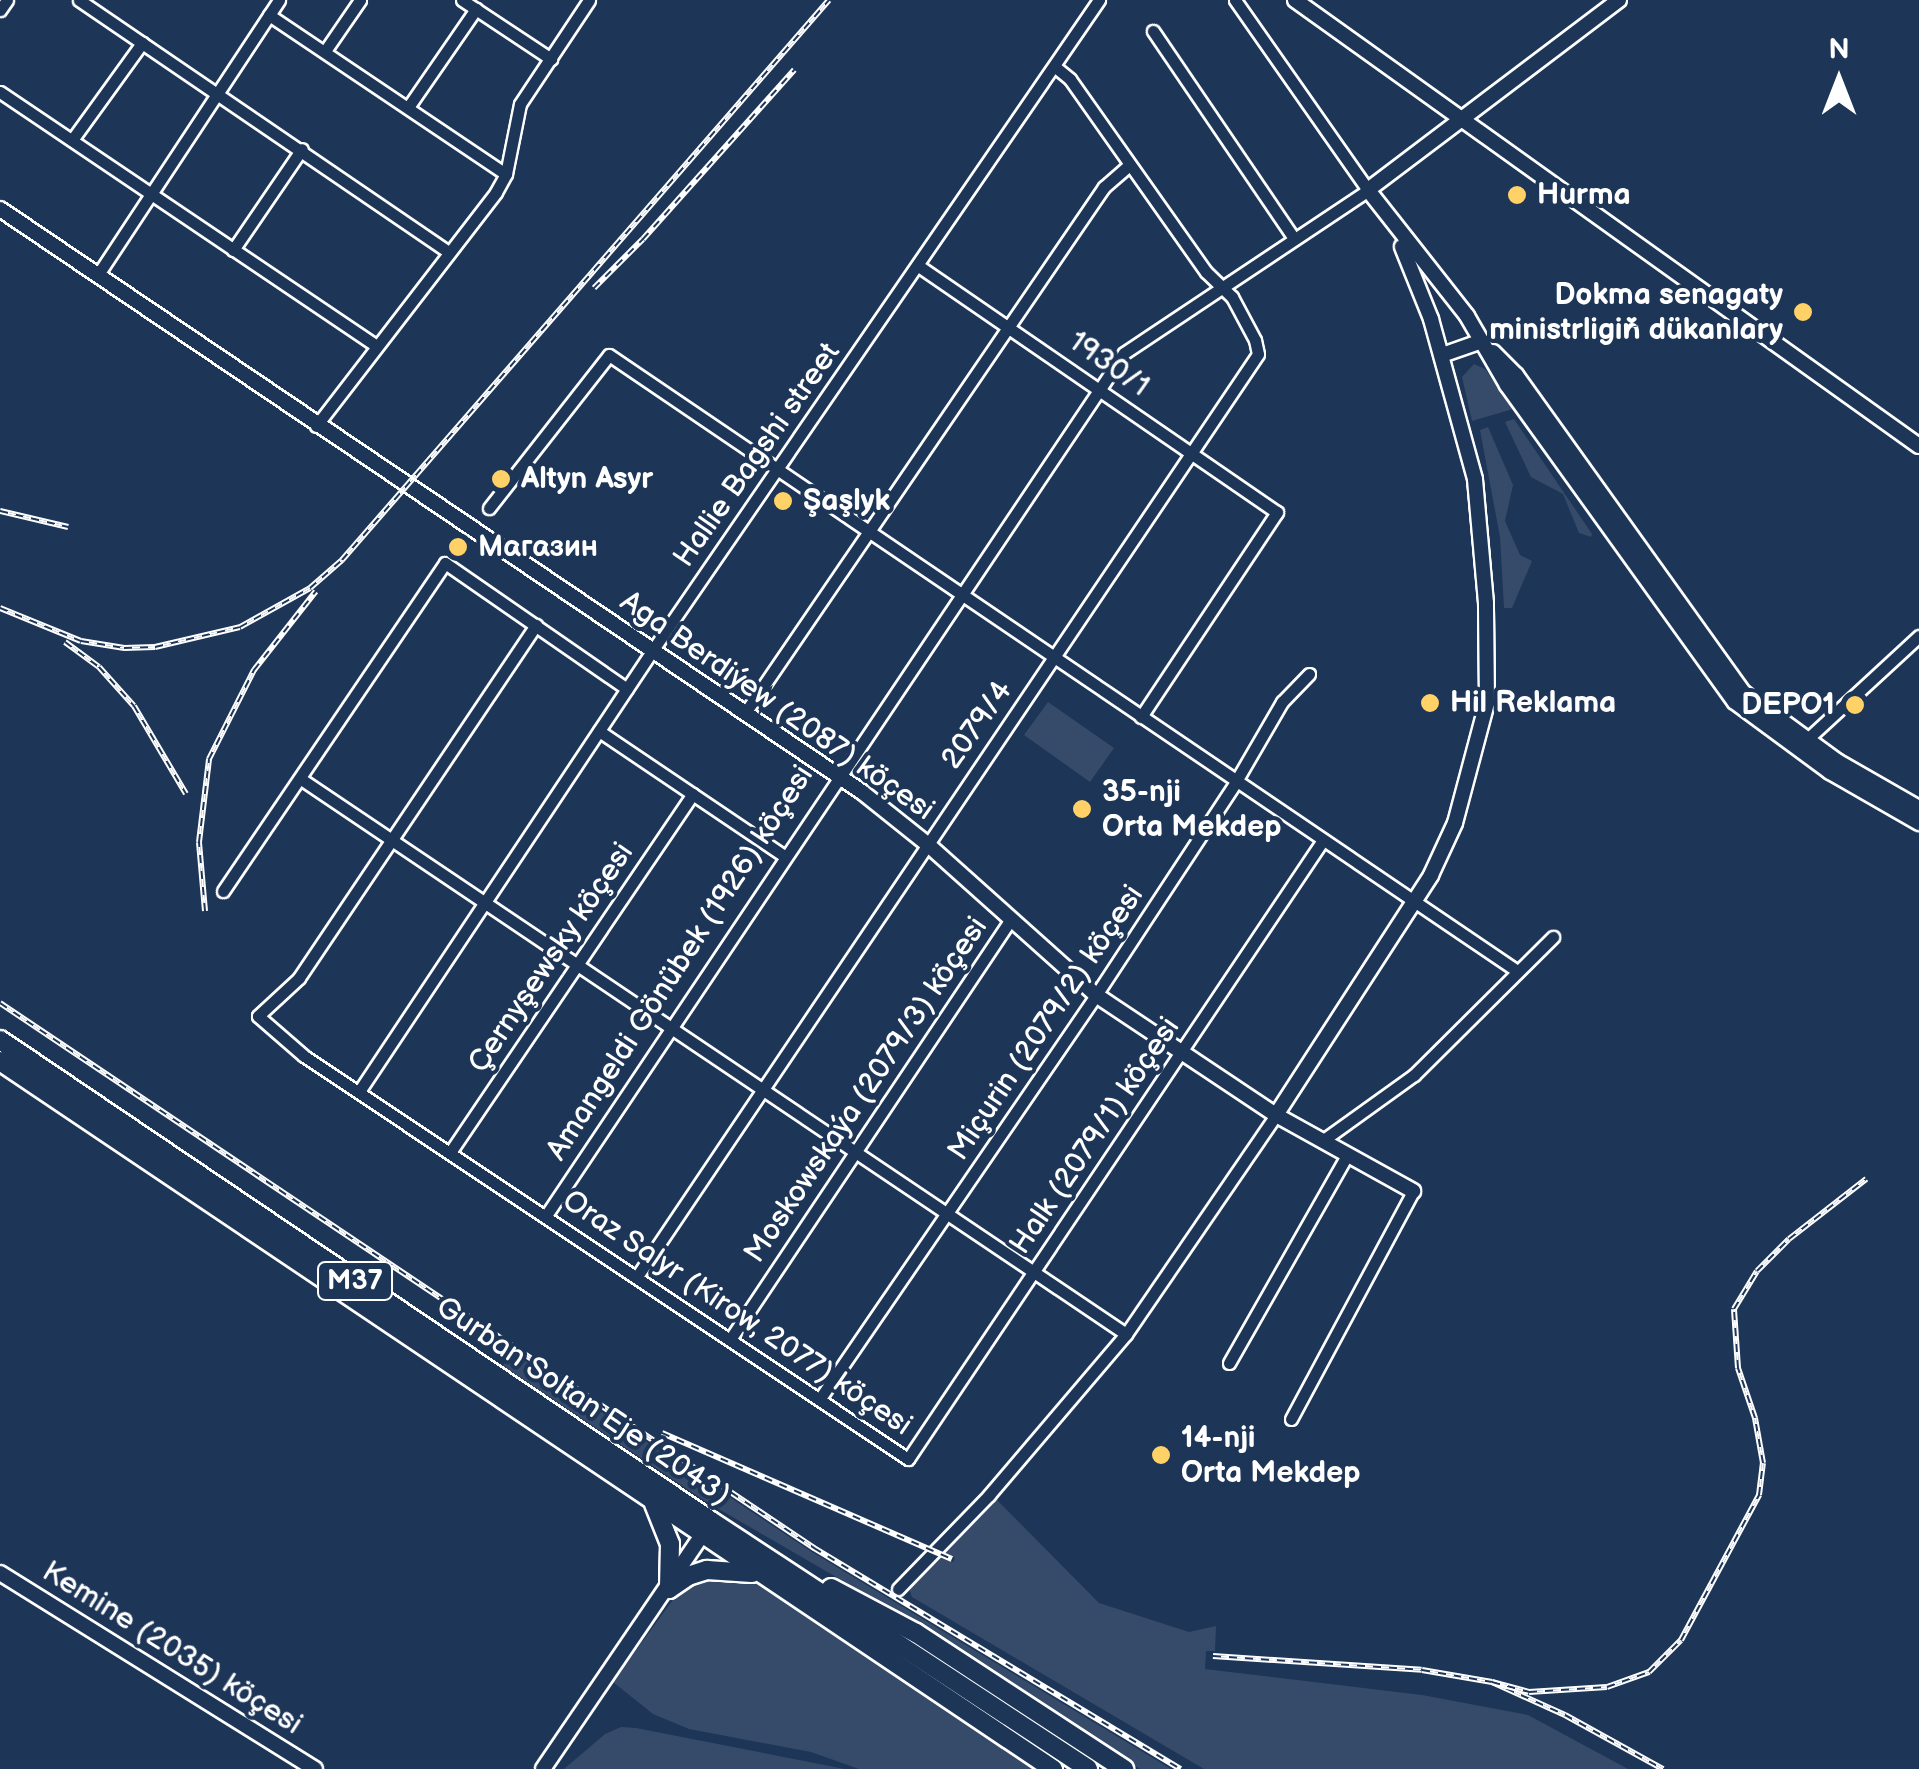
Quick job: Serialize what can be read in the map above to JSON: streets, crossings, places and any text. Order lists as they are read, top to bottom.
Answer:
{
  "streets": {
    "highway": ["M37", "Gurban Soltan Eje (2043)"],
    "street": [
      "1930/1",
      "Hallie Bagshi street",
      "Aga Berdiýew (2087) köçesi",
      "2079/4",
      "Çernyşewsky köçesi",
      "Amangeldi Gönübek (1926) köçesi",
      "Miçurin (2079/2) köçesi",
      "Moskowskaýa (2079/3) köçesi",
      "Halk (2079/1) köçesi",
      "Oraz Salyr (Kirow, 2077) köçesi",
      "Kemine (2035) köçesi"
    ]
  },
  "crossings": [
    ["1930/1", "Hallie Bagshi street"],
    ["1930/1", "2079/4"],
    ["1930/1", "Amangeldi Gönübek (1926) köçesi"],
    ["Hallie Bagshi street", "Aga Berdiýew (2087) köçesi"],
    ["Hallie Bagshi street", "Oraz Salyr (Kirow, 2077) köçesi"],
    ["Aga Berdiýew (2087) köçesi", "2079/4"],
    ["Aga Berdiýew (2087) köçesi", "Amangeldi Gönübek (1926) köçesi"],
    ["Aga Berdiýew (2087) köçesi", "Miçurin (2079/2) köçesi"],
    ["Aga Berdiýew (2087) köçesi", "Moskowskaýa (2079/3) köçesi"],
    ["Aga Berdiýew (2087) köçesi", "Halk (2079/1) köçesi"],
    ["2079/4", "Amangeldi Gönübek (1926) köçesi"],
    ["2079/4", "Oraz Salyr (Kirow, 2077) köçesi"],
    ["Çernyşewsky köçesi", "Oraz Salyr (Kirow, 2077) köçesi"],
    ["Amangeldi Gönübek (1926) köçesi", "Oraz Salyr (Kirow, 2077) köçesi"],
    ["Miçurin (2079/2) köçesi", "Oraz Salyr (Kirow, 2077) köçesi"],
    ["Moskowskaýa (2079/3) köçesi", "Oraz Salyr (Kirow, 2077) köçesi"],
    ["Halk (2079/1) köçesi", "Oraz Salyr (Kirow, 2077) köçesi"]
  ],
  "places": [
    "Hurma",
    "Dokma senagaty ministrligiň dükanlary",
    "Altyn Asyr",
    "Şaşlyk",
    "Магазин",
    "Hil Reklama",
    "DEPO1",
    "35-nji Orta Mekdep",
    "14-nji Orta Mekdep"
  ],
  "north": "top"
}
